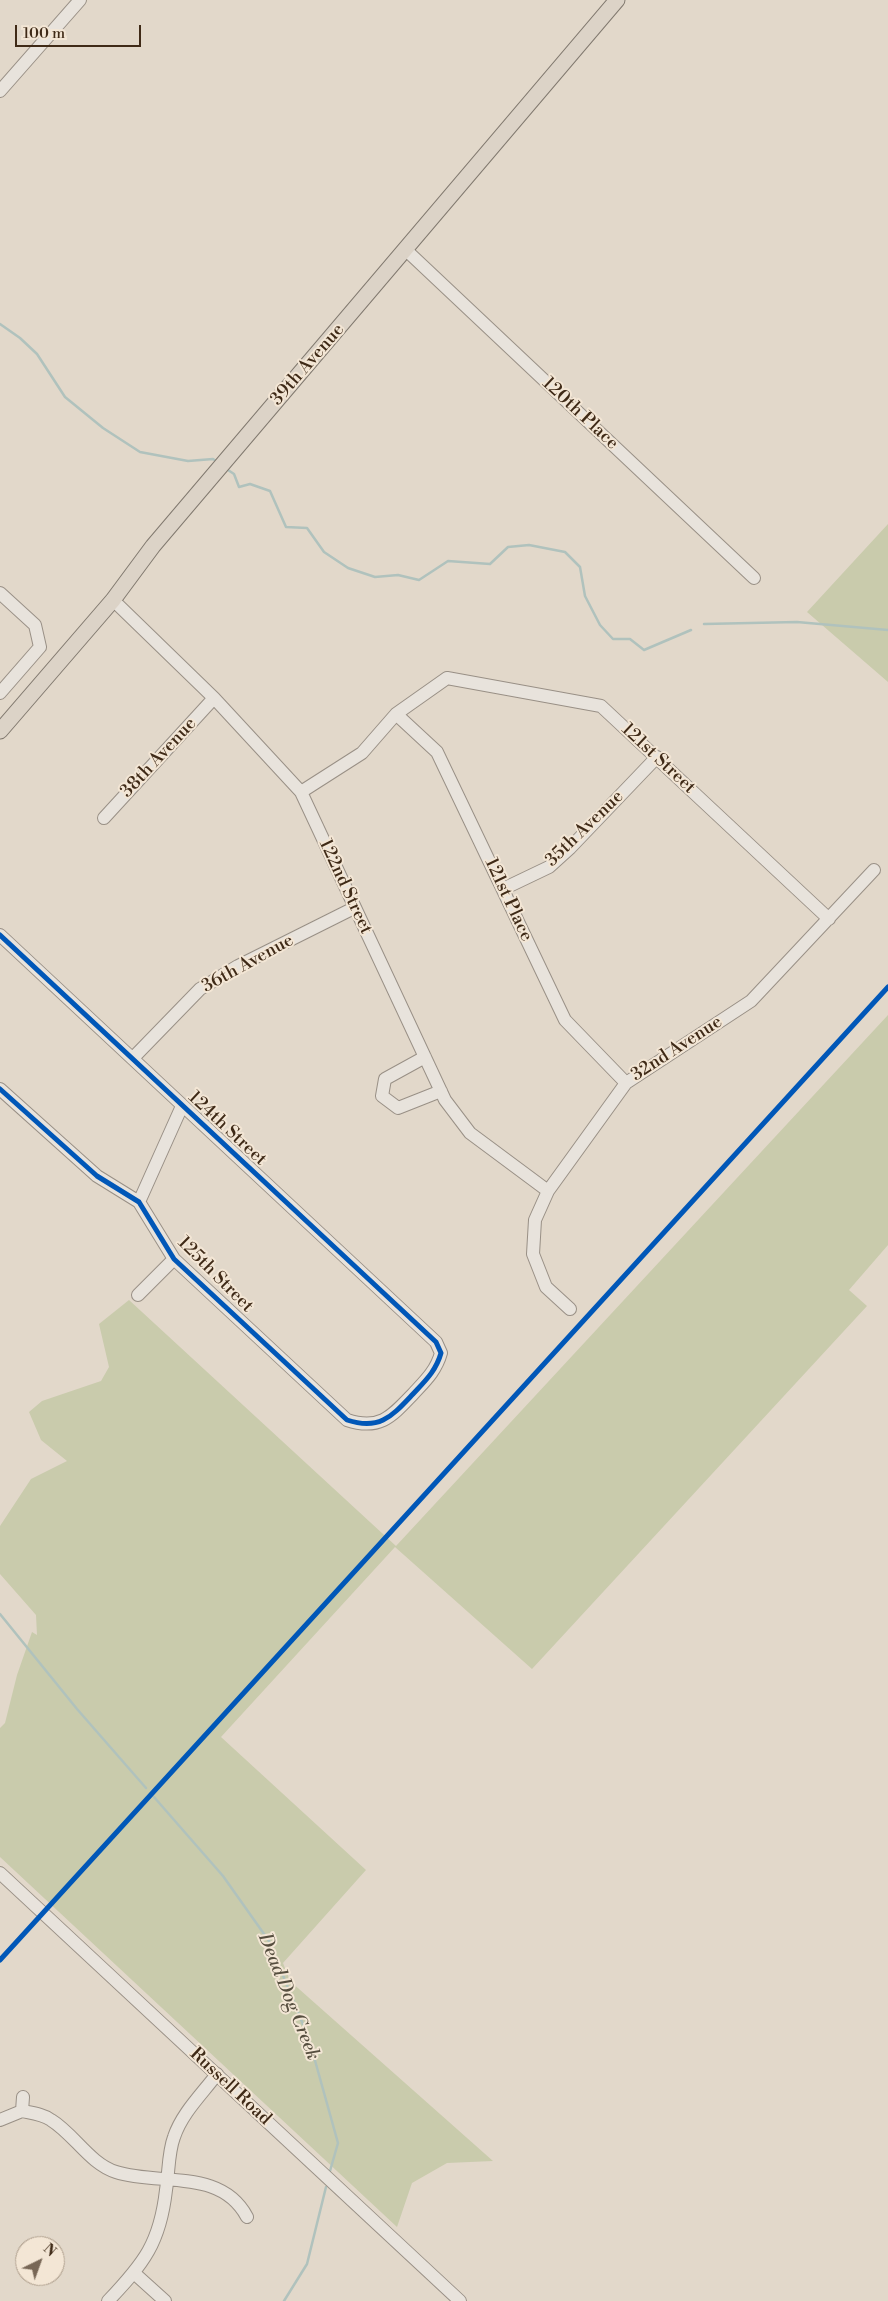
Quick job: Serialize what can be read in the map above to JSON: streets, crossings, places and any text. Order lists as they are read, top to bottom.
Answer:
{
  "streets": {
    "main road": ["39th Avenue"],
    "street": [
      "120th Place",
      "38th Avenue",
      "121st Street",
      "35th Avenue",
      "122nd Street",
      "121st Place",
      "36th Avenue",
      "32nd Avenue",
      "124th Street",
      "125th Street",
      "Russell Road"
    ]
  },
  "crossings": [
    ["39th Avenue", "120th Place"],
    ["39th Avenue", "122nd Street"],
    ["38th Avenue", "122nd Street"],
    ["121st Street", "35th Avenue"],
    ["121st Street", "121st Place"],
    ["121st Street", "32nd Avenue"],
    ["35th Avenue", "121st Place"],
    ["122nd Street", "36th Avenue"],
    ["122nd Street", "32nd Avenue"],
    ["121st Place", "32nd Avenue"],
    ["36th Avenue", "124th Street"],
    ["124th Street", "125th Street"]
  ],
  "water": ["Dead Dog Creek"],
  "scale_bar": "100 m",
  "north": "top right"
}
